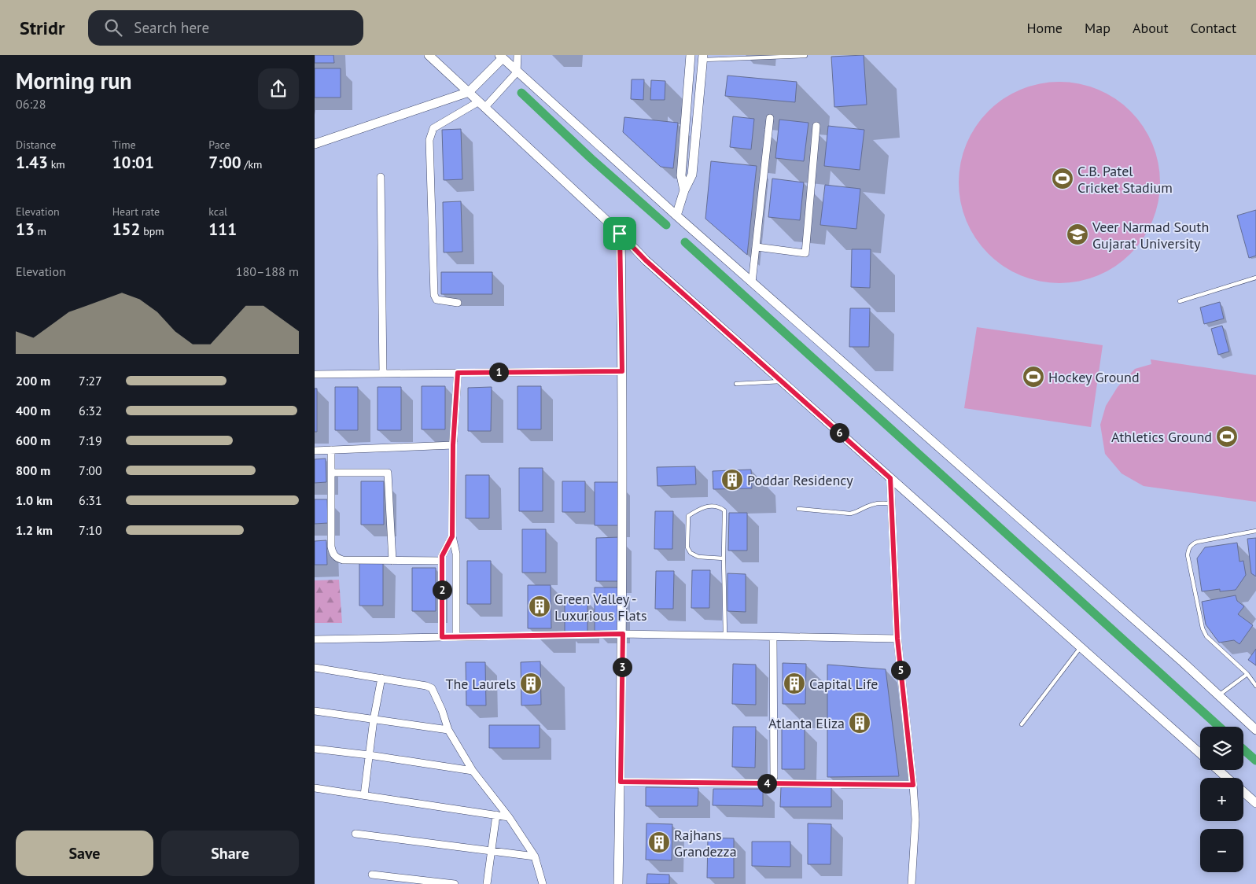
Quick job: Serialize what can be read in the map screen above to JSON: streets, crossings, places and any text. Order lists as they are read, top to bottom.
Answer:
{
  "places": {
    "sports": ["C.B. Patel Cricket Stadium", "Hockey Ground", "Athletics Ground"],
    "school or university": ["Veer Narmad South Gujarat University"],
    "building": [
      "Poddar Residency",
      "Green Valley - Luxurious Flats",
      "The Laurels",
      "Capital Life",
      "Atlanta Eliza",
      "Rajhans Grandezza"
    ]
  },
  "page": {
    "header": "Stridr",
    "search": "Search here",
    "nav": [
      "Home",
      "Map",
      "About",
      "Contact"
    ],
    "heading": ["Morning run", "06:28"],
    "stats": [
      ["Distance", "1.43 km"],
      ["Time", "10:01"],
      ["Pace", "7:00 /km"],
      ["Elevation", "13 m"],
      ["Heart rate", "152 bpm"],
      ["kcal", "111"]
    ],
    "chart": ["Elevation", "180–188 m"],
    "pins": [
      "1",
      "6",
      "2",
      "3",
      "5",
      "4"
    ],
    "list": [
      {
        "name": "200 m",
        "note": "7:27"
      },
      {
        "name": "400 m",
        "note": "6:32"
      },
      {
        "name": "600 m",
        "note": "7:19"
      },
      {
        "name": "800 m",
        "note": "7:00"
      },
      {
        "name": "1.0 km",
        "note": "6:31"
      },
      {
        "name": "1.2 km",
        "note": "7:10"
      }
    ],
    "map_buttons": ["+", "−"],
    "buttons": ["Save", "Share"]
  }
}
